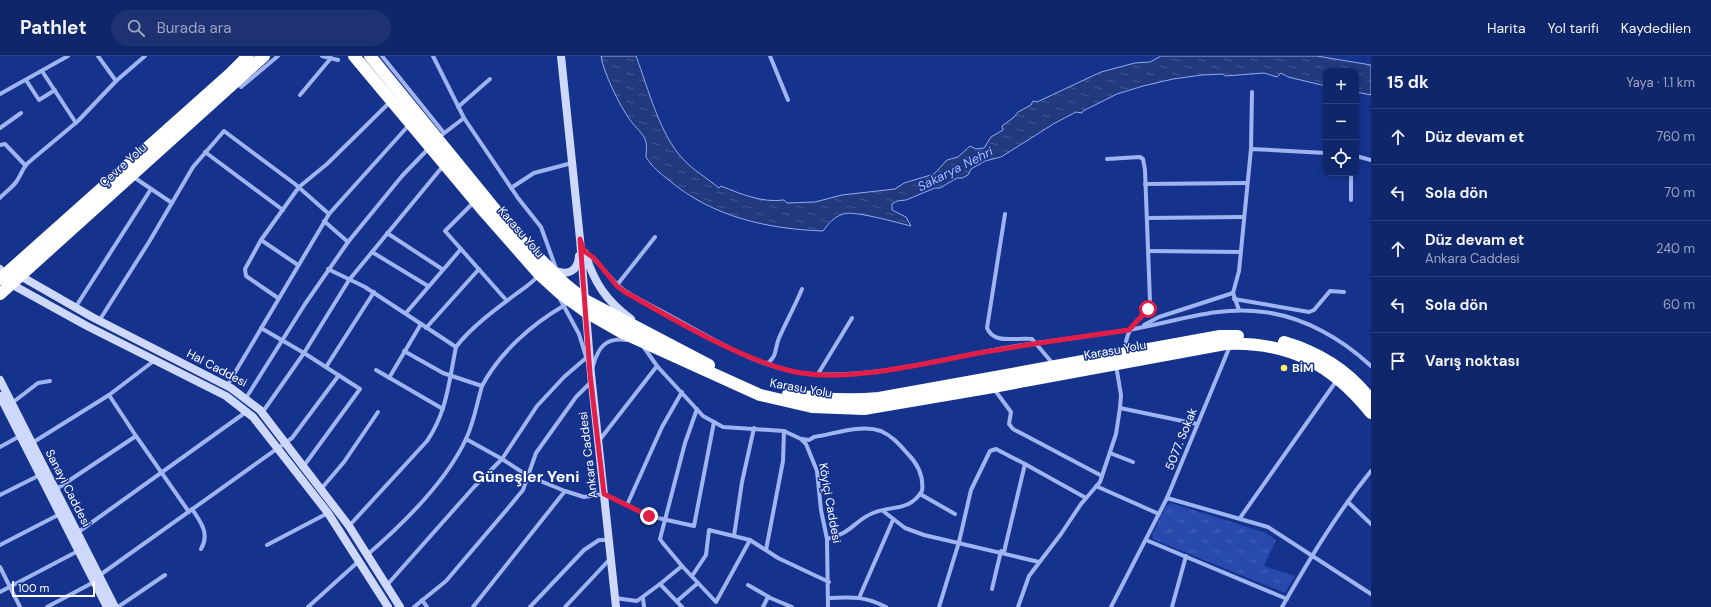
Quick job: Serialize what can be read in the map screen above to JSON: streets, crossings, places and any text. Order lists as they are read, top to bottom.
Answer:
{
  "streets": {
    "highway": ["Çevre Yolu", "Karasu Yolu"],
    "street": [
      "Hal Caddesi",
      "5077. Sokak",
      "Ankara Caddesi",
      "Sanayi Caddesi",
      "Köyiçi Caddesi"
    ]
  },
  "crossings": [
    ["Çevre Yolu", "Hal Caddesi"],
    ["Karasu Yolu", "5077. Sokak"],
    ["Karasu Yolu", "Ankara Caddesi"]
  ],
  "districts": ["Güneşler Yeni"],
  "water": ["Sakarya Nehri"],
  "places": ["BİM"],
  "scale_bar": "100 m",
  "page": {
    "header": "Pathlet",
    "search": "Burada ara",
    "nav": ["Harita", "Yol tarifi", "Kaydedilen"],
    "heading": ["15 dk", "Yaya · 1.1 km"],
    "map_buttons": ["+", "−"],
    "list": [
      ["Düz devam et", "760 m"],
      ["Sola dön", "70 m"],
      ["Düz devam et", "Ankara Caddesi", "240 m"],
      ["Sola dön", "60 m"],
      "Varış noktası"
    ],
    "scale": "100 m"
  }
}
